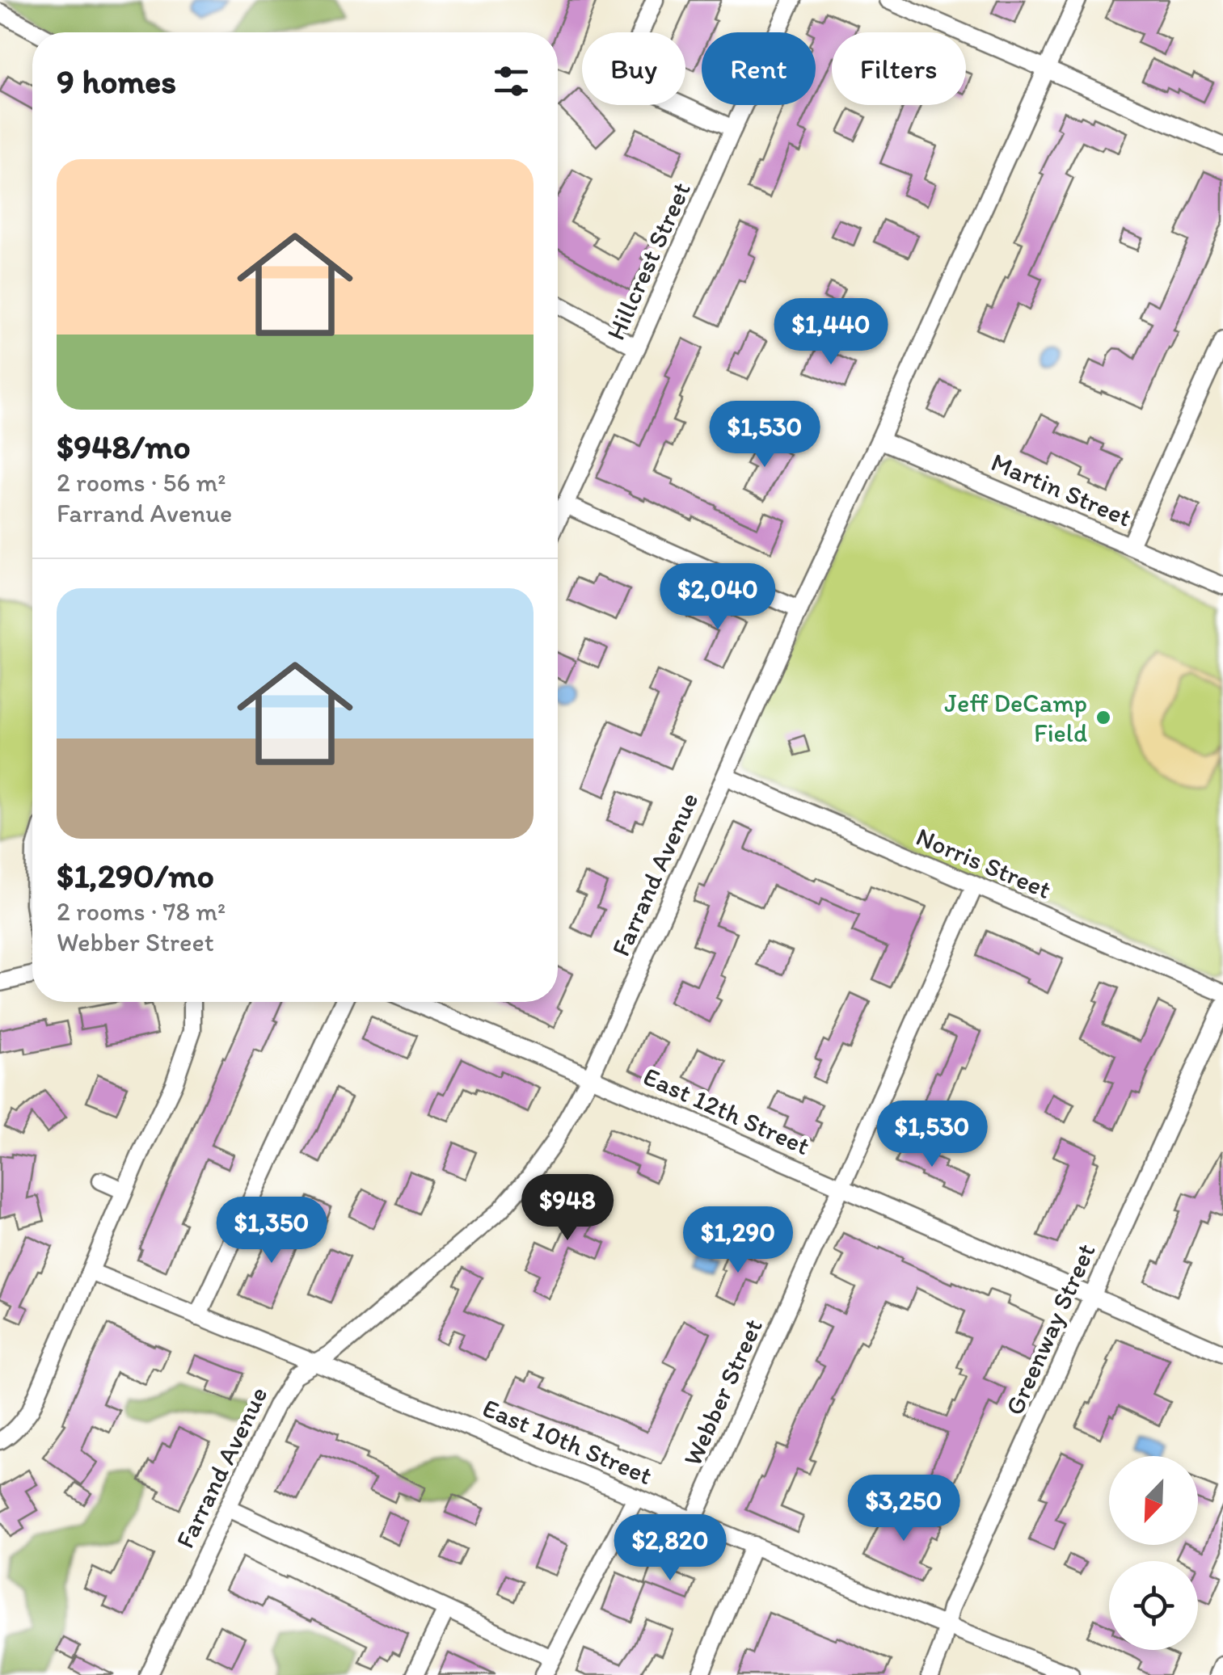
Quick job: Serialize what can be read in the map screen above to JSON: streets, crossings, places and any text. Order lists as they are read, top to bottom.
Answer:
{
  "streets": {
    "street": [
      "Hillcrest Street",
      "Martin Street",
      "Norris Street",
      "Farrand Avenue",
      "East 12th Street",
      "Greenway Street",
      "Webber Street",
      "East 10th Street"
    ]
  },
  "crossings": [
    ["Martin Street", "Farrand Avenue"],
    ["Norris Street", "Farrand Avenue"],
    ["Norris Street", "Webber Street"],
    ["Farrand Avenue", "East 12th Street"],
    ["Farrand Avenue", "East 10th Street"],
    ["East 12th Street", "Greenway Street"],
    ["East 12th Street", "Webber Street"],
    ["Greenway Street", "East 10th Street"],
    ["Webber Street", "East 10th Street"]
  ],
  "places": ["Jeff DeCamp Field"],
  "north": "bottom left",
  "page": {
    "chip": ["Buy", "Rent", "Filters"],
    "heading": "9 homes",
    "list": [
      {
        "name": "$948/mo",
        "note": "2 rooms · 56 m² · Farrand Avenue"
      },
      {
        "name": "$1,290/mo",
        "note": "2 rooms · 78 m² · Webber Street"
      }
    ],
    "price": [
      "$1,440",
      "$1,530",
      "$2,040",
      "$1,530",
      "$948",
      "$1,350",
      "$1,290",
      "$3,250",
      "$2,820"
    ]
  }
}
